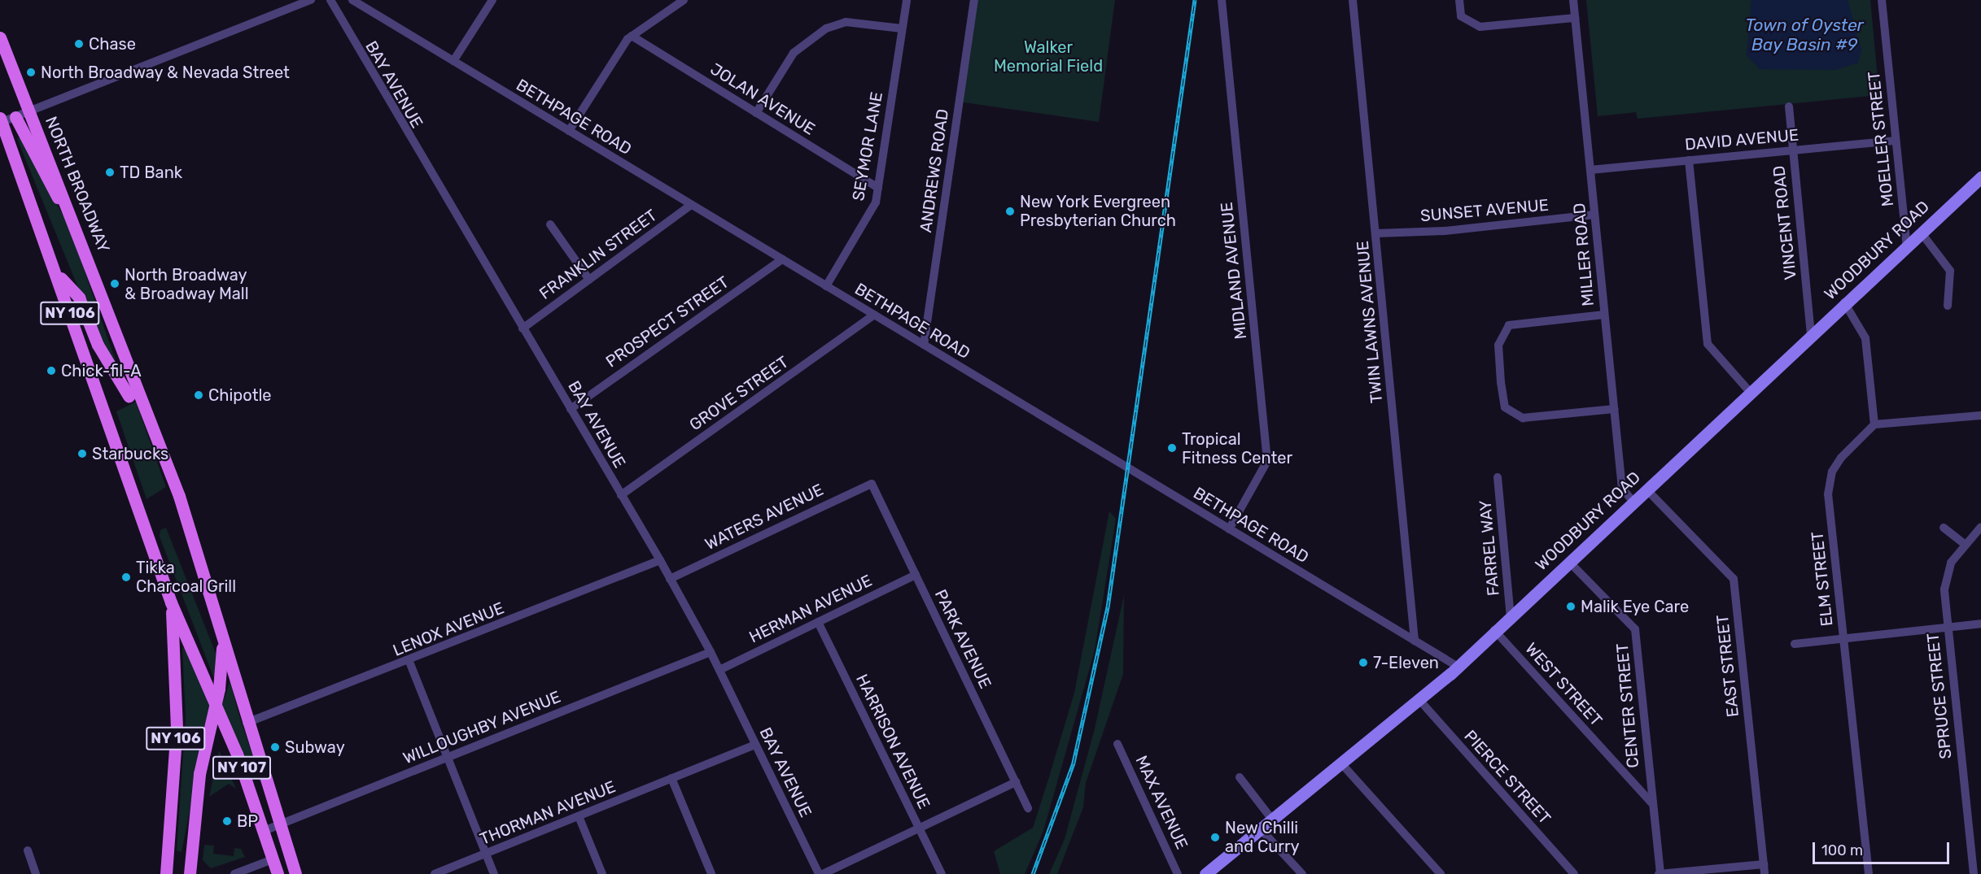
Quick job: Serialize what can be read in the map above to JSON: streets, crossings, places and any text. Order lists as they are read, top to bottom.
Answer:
{
  "streets": {
    "main road": [
      "NORTH BROADWAY",
      "WOODBURY ROAD",
      "NY 106",
      "NY 107"
    ],
    "street": [
      "BAY AVENUE",
      "JOLAN AVENUE",
      "BETHPAGE ROAD",
      "MOELLER STREET",
      "DAVID AVENUE",
      "SEYMOR LANE",
      "ANDREWS ROAD",
      "SUNSET AVENUE",
      "VINCENT ROAD",
      "FRANKLIN STREET",
      "MILLER ROAD",
      "MIDLAND AVENUE",
      "PROSPECT STREET",
      "TWIN LAWNS AVENUE",
      "GROVE STREET",
      "WATERS AVENUE",
      "FARREL WAY",
      "ELM STREET",
      "HERMAN AVENUE",
      "LENOX AVENUE",
      "PARK AVENUE",
      "EAST STREET",
      "WEST STREET",
      "SPRUCE STREET",
      "CENTER STREET",
      "WILLOUGHBY AVENUE",
      "HARRISON AVENUE",
      "PIERCE STREET",
      "MAX AVENUE",
      "THORMAN AVENUE"
    ]
  },
  "crossings": [
    ["BAY AVENUE", "FRANKLIN STREET"],
    ["BAY AVENUE", "PROSPECT STREET"],
    ["BAY AVENUE", "GROVE STREET"],
    ["BAY AVENUE", "WATERS AVENUE"],
    ["BAY AVENUE", "HERMAN AVENUE"],
    ["BAY AVENUE", "LENOX AVENUE"],
    ["BAY AVENUE", "WILLOUGHBY AVENUE"],
    ["BAY AVENUE", "THORMAN AVENUE"],
    ["JOLAN AVENUE", "SEYMOR LANE"],
    ["BETHPAGE ROAD", "SEYMOR LANE"],
    ["BETHPAGE ROAD", "ANDREWS ROAD"],
    ["BETHPAGE ROAD", "WOODBURY ROAD"],
    ["BETHPAGE ROAD", "FRANKLIN STREET"],
    ["BETHPAGE ROAD", "MIDLAND AVENUE"],
    ["BETHPAGE ROAD", "PROSPECT STREET"],
    ["BETHPAGE ROAD", "TWIN LAWNS AVENUE"],
    ["BETHPAGE ROAD", "GROVE STREET"],
    ["MOELLER STREET", "DAVID AVENUE"],
    ["MOELLER STREET", "WOODBURY ROAD"],
    ["DAVID AVENUE", "VINCENT ROAD"],
    ["DAVID AVENUE", "MILLER ROAD"],
    ["NORTH BROADWAY", "NY 106"],
    ["NORTH BROADWAY", "LENOX AVENUE"],
    ["NORTH BROADWAY", "WILLOUGHBY AVENUE"],
    ["SUNSET AVENUE", "MILLER ROAD"],
    ["SUNSET AVENUE", "TWIN LAWNS AVENUE"],
    ["VINCENT ROAD", "WOODBURY ROAD"],
    ["WOODBURY ROAD", "MILLER ROAD"],
    ["WOODBURY ROAD", "FARREL WAY"],
    ["WOODBURY ROAD", "EAST STREET"],
    ["WOODBURY ROAD", "WEST STREET"],
    ["WOODBURY ROAD", "CENTER STREET"],
    ["WOODBURY ROAD", "PIERCE STREET"],
    ["NY 106", "NY 107"],
    ["WATERS AVENUE", "PARK AVENUE"],
    ["HERMAN AVENUE", "PARK AVENUE"],
    ["HERMAN AVENUE", "HARRISON AVENUE"],
    ["WEST STREET", "CENTER STREET"],
    ["WILLOUGHBY AVENUE", "NY 107"]
  ],
  "water": ["Town of Oyster Bay Basin #9"],
  "parks": ["Walker Memorial Field"],
  "places": [
    "Chase",
    "North Broadway & Nevada Street",
    "TD Bank",
    "New York Evergreen Presbyterian Church",
    "North Broadway & Broadway Mall",
    "Chick-fil-A",
    "Chipotle",
    "Tropical Fitness Center",
    "Starbucks",
    "Tikka Charcoal Grill",
    "Malik Eye Care",
    "7-Eleven",
    "Subway",
    "BP",
    "New Chilli and Curry"
  ],
  "scale_bar": "100 m"
}
